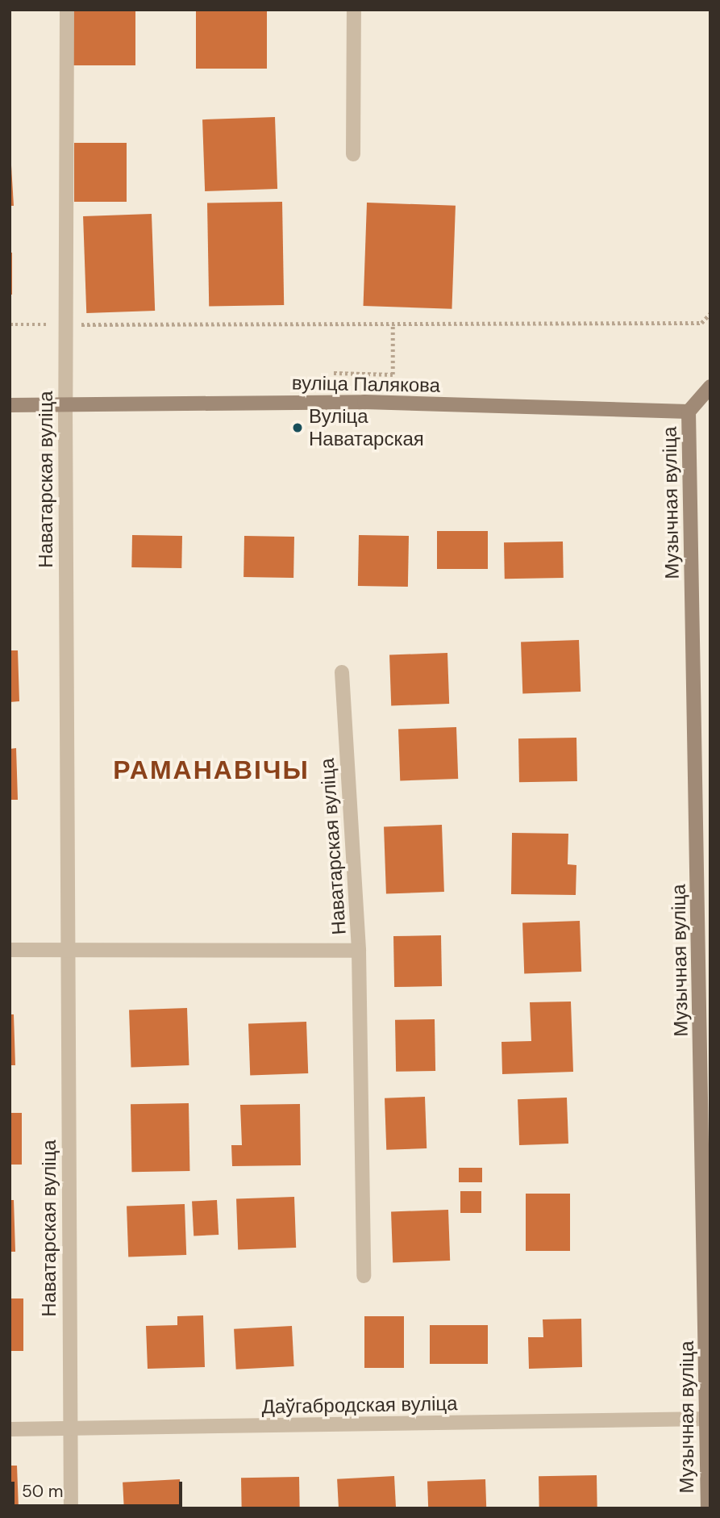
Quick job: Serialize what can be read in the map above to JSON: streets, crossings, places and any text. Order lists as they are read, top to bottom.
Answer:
{
  "streets": {
    "street": [
      "вуліца Палякова",
      "Наватарская вуліца",
      "Музычная вуліца",
      "Даўгабродская вуліца"
    ]
  },
  "crossings": [
    ["вуліца Палякова", "Наватарская вуліца"],
    ["вуліца Палякова", "Музычная вуліца"],
    ["Наватарская вуліца", "Даўгабродская вуліца"],
    ["Музычная вуліца", "Даўгабродская вуліца"]
  ],
  "districts": ["РАМАНАВІЧЫ"],
  "places": ["Вуліца Наватарская"],
  "scale_bar": "50 m"
}
